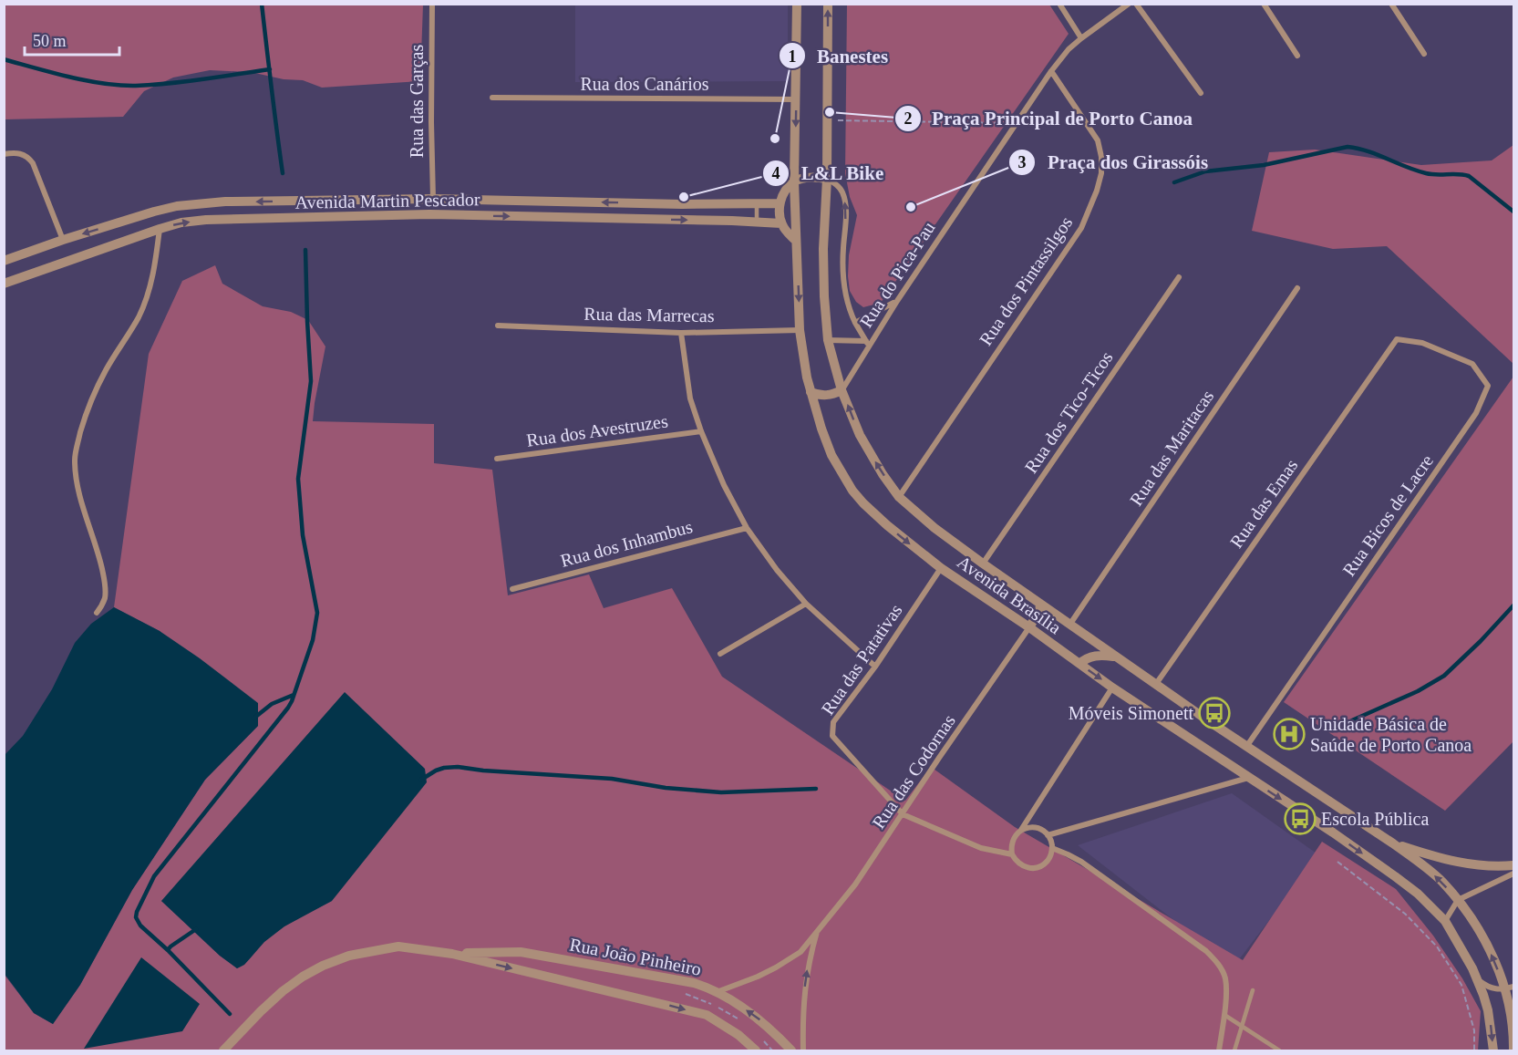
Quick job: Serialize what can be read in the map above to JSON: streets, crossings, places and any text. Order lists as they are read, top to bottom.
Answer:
{
  "streets": {
    "street": [
      "Rua dos Canários",
      "Rua das Garças",
      "Avenida Martin Pescador",
      "Rua do Pica-Pau",
      "Rua dos Pintassilgos",
      "Rua das Marrecas",
      "Rua dos Tico-Ticos",
      "Rua dos Avestruzes",
      "Rua das Maritacas",
      "Rua das Emas",
      "Rua Bicos de Lacre",
      "Rua dos Inhambus",
      "Avenida Brasília",
      "Rua das Patativas",
      "Rua das Codornas",
      "Rua João Pinheiro"
    ]
  },
  "crossings": [
    ["Rua dos Canários", "Avenida Brasília"],
    ["Rua das Garças", "Avenida Martin Pescador"],
    ["Rua do Pica-Pau", "Rua dos Pintassilgos"],
    ["Rua do Pica-Pau", "Avenida Brasília"],
    ["Rua dos Pintassilgos", "Avenida Brasília"],
    ["Rua das Marrecas", "Avenida Brasília"],
    ["Rua dos Tico-Ticos", "Avenida Brasília"],
    ["Rua das Maritacas", "Avenida Brasília"],
    ["Rua das Emas", "Rua Bicos de Lacre"],
    ["Rua das Emas", "Avenida Brasília"],
    ["Rua Bicos de Lacre", "Avenida Brasília"],
    ["Avenida Brasília", "Rua das Patativas"],
    ["Avenida Brasília", "Rua das Codornas"],
    ["Rua das Patativas", "Rua das Codornas"],
    ["Rua das Codornas", "Rua João Pinheiro"]
  ],
  "places": {
    "other": [
      "Praça Principal de Porto Canoa",
      "Banestes",
      "L&L Bike",
      "Praça dos Girassóis"
    ],
    "bus stop": ["Móveis Simonett", "Escola Pública"],
    "hospital": ["Unidade Básica de Saúde de Porto Canoa"]
  },
  "scale_bar": "50 m"
}
